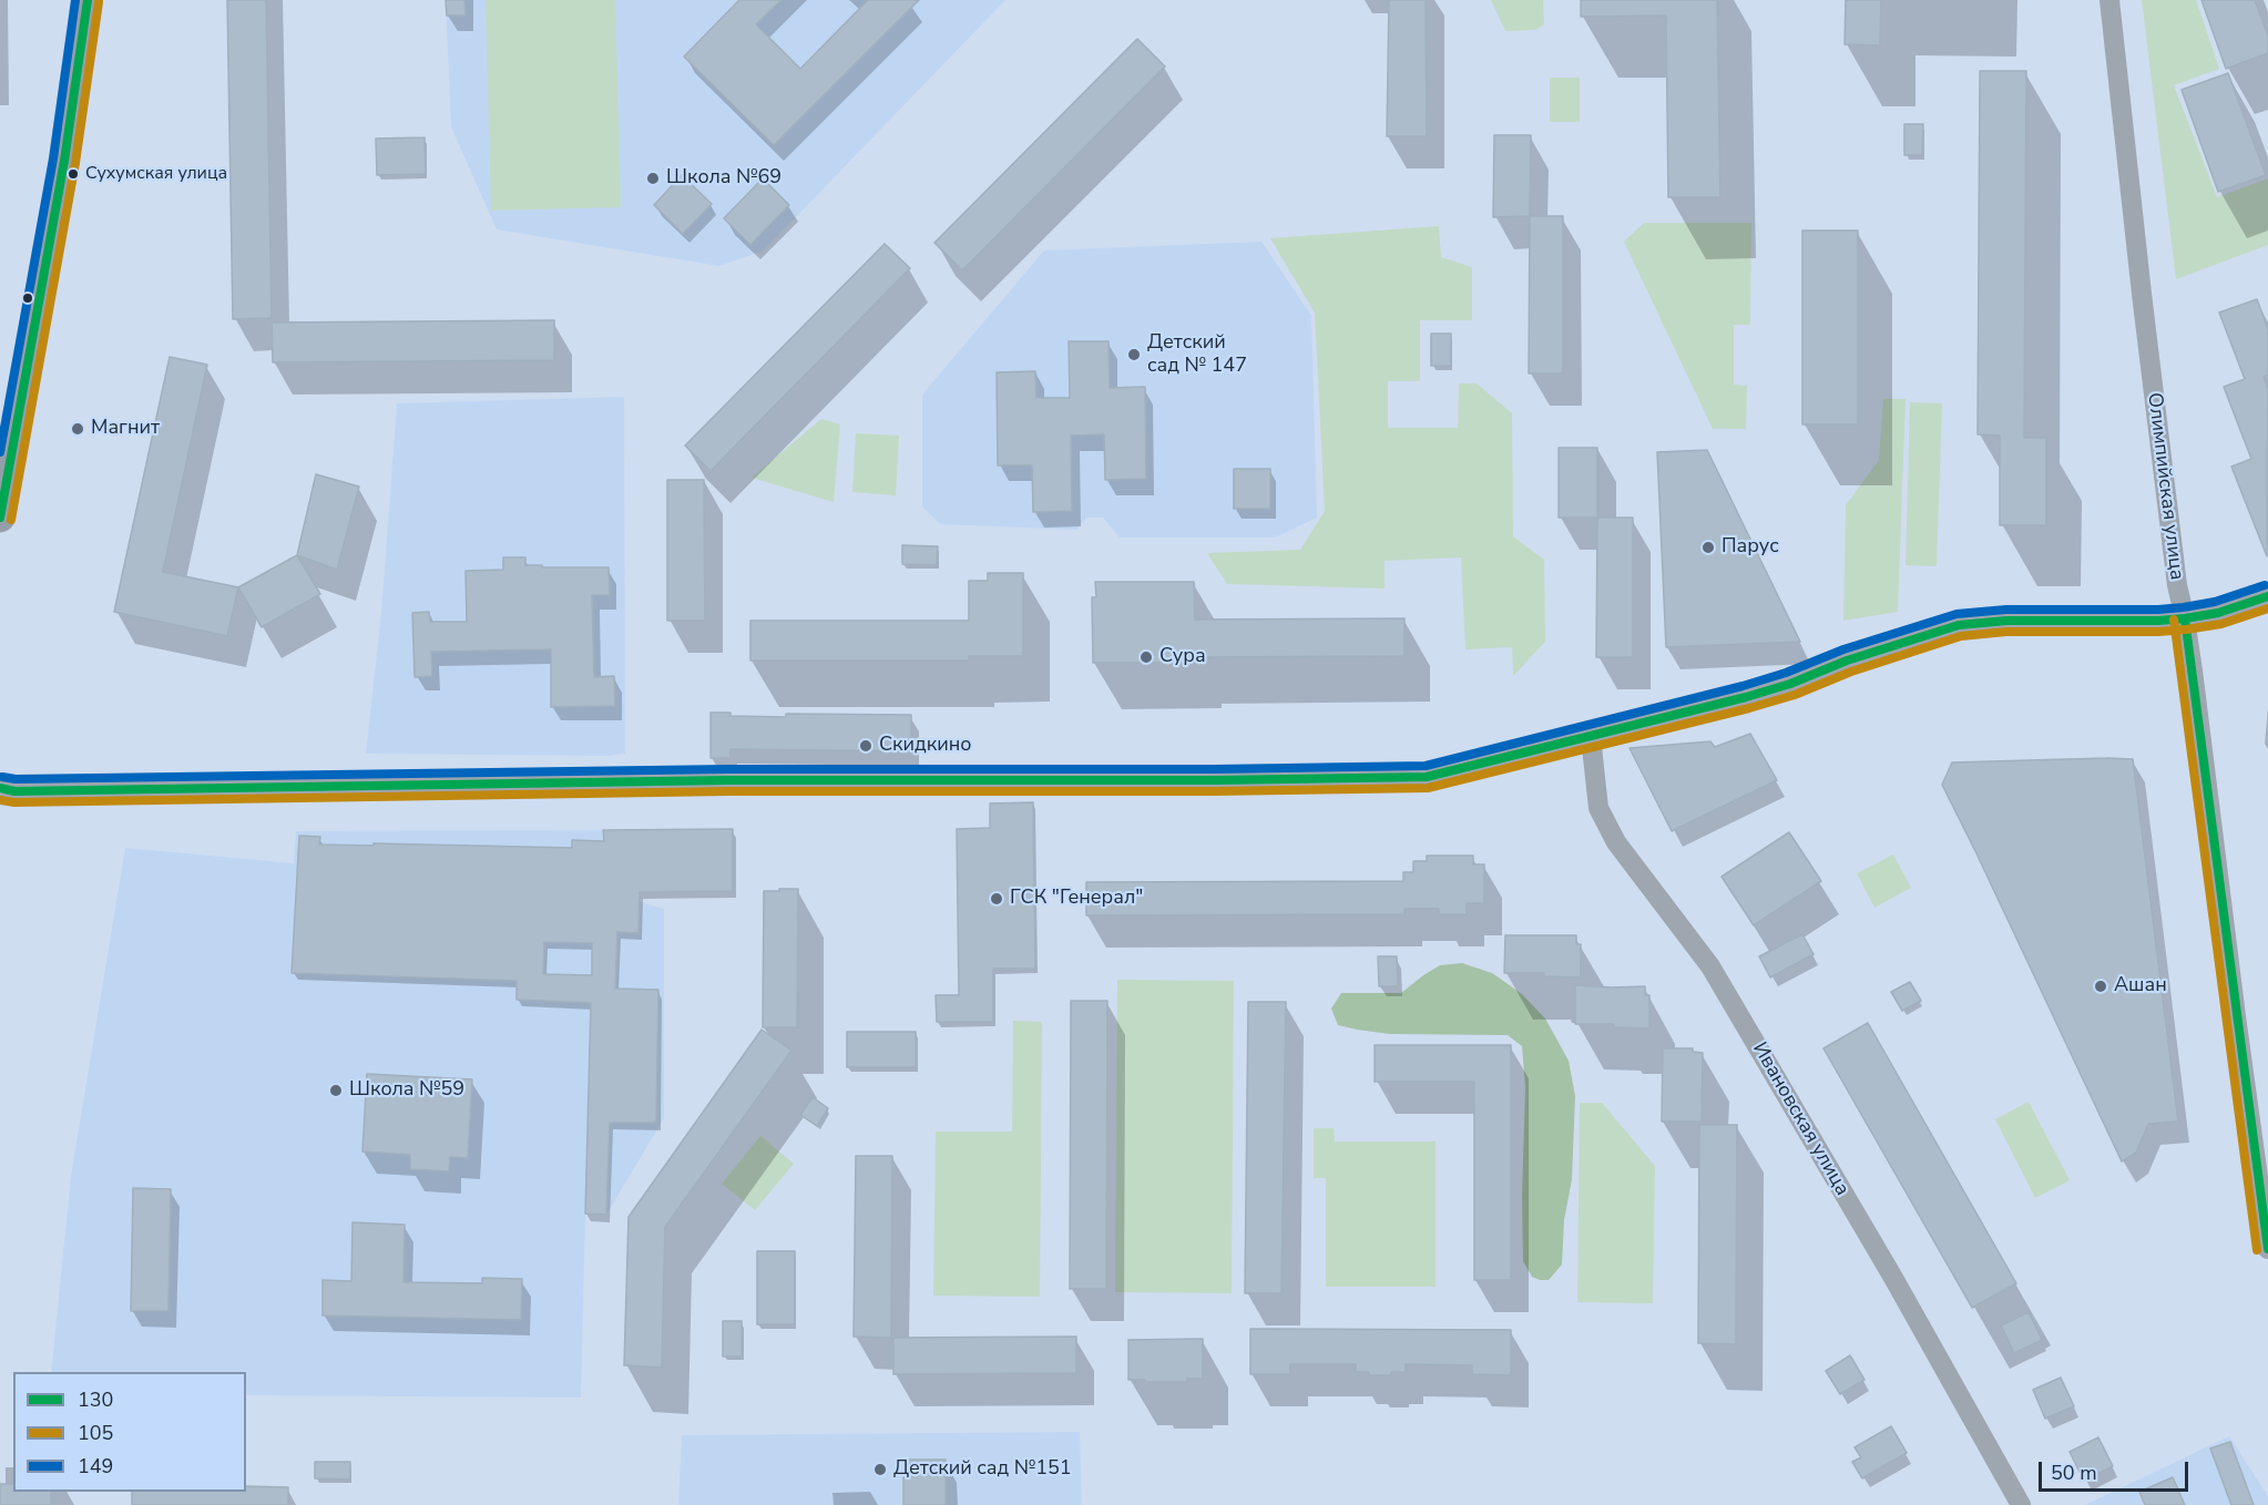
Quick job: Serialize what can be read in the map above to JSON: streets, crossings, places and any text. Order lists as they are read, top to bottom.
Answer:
{
  "streets": {
    "street": ["Олимпийская улица", "Ивановская улица"]
  },
  "places": [
    "Сухумская улица",
    "Школа №69",
    "Детский сад № 147",
    "Магнит",
    "Парус",
    "Сура",
    "Скидкино",
    "ГСК \"Генерал\"",
    "Ашан",
    "Школа №59",
    "Детский сад №151"
  ],
  "lines": ["transit line 130", "transit line 149", "transit line 105"],
  "legend": ["130", "105", "149"],
  "scale_bar": "50 m"
}
